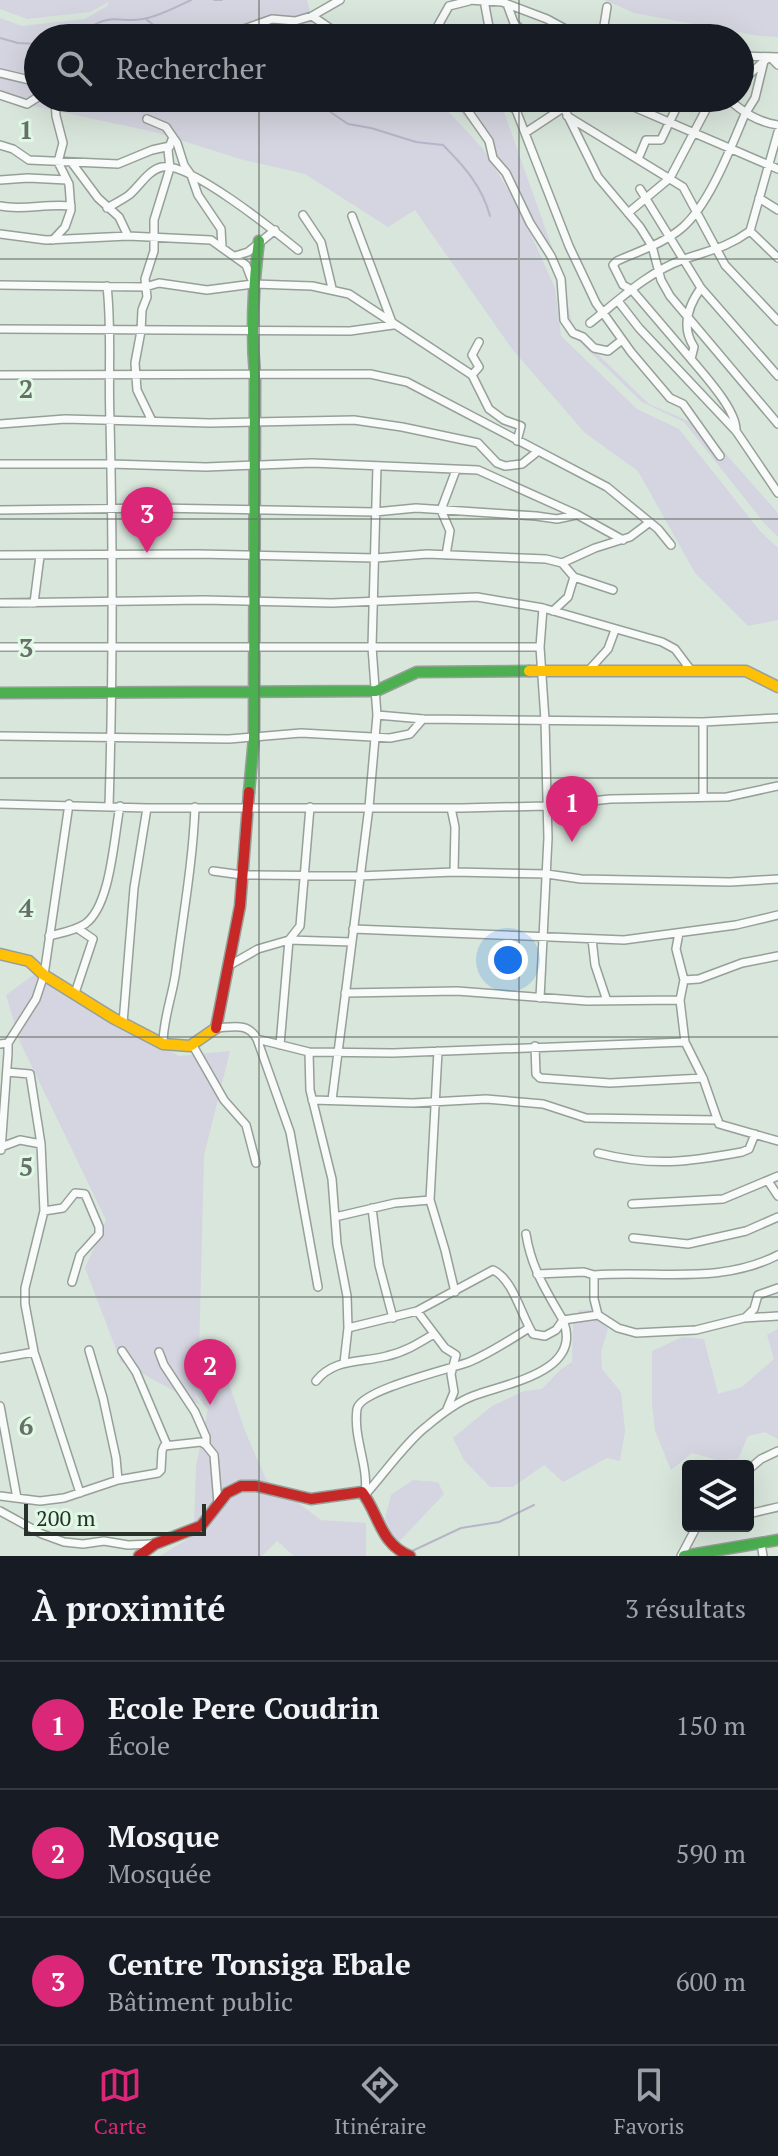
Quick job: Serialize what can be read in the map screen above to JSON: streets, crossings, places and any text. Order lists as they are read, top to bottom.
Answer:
{
  "scale_bar": "200 m",
  "page": {
    "search": "Rechercher",
    "pins": ["3", "1", "2"],
    "scale": "200 m",
    "heading": ["À proximité", "3 résultats"],
    "list": [
      {
        "mark": "1",
        "name": "Ecole Pere Coudrin",
        "note": "École",
        "value": "150 m"
      },
      {
        "mark": "2",
        "name": "Mosque",
        "note": "Mosquée",
        "value": "590 m"
      },
      {
        "mark": "3",
        "name": "Centre Tonsiga Ebale",
        "note": "Bâtiment public",
        "value": "600 m"
      }
    ],
    "nav": ["Carte", "Itinéraire", "Favoris"]
  },
  "grid": {
    "rows": [
      "1",
      "2",
      "3",
      "4",
      "5",
      "6"
    ]
  }
}
